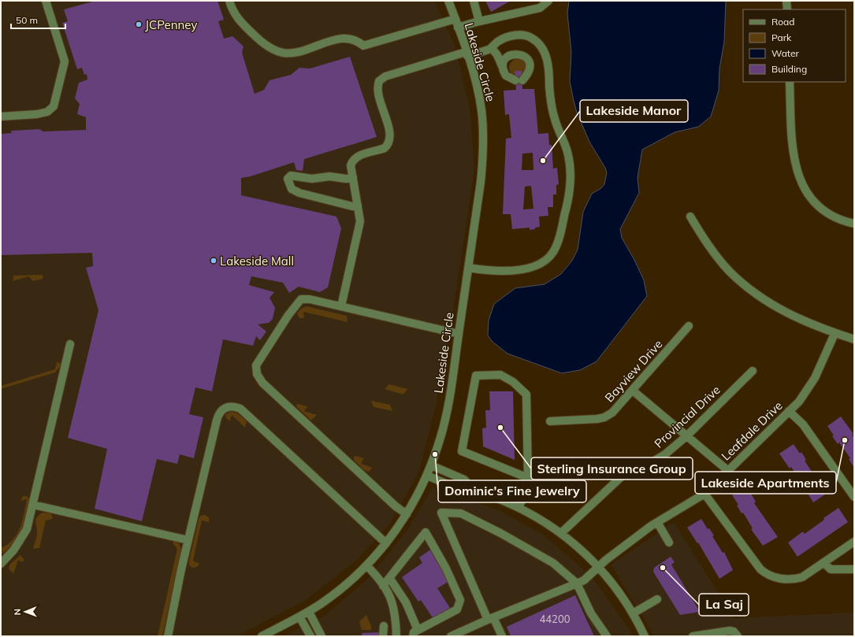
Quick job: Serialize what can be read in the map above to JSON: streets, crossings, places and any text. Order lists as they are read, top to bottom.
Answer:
{
  "streets": {
    "street": [
      "Lakeside Circle",
      "Bayview Drive",
      "Provincial Drive",
      "Leafdale Drive"
    ]
  },
  "places": [
    "JCPenney",
    "Lakeside Manor",
    "Lakeside Mall",
    "Sterling Insurance Group",
    "Lakeside Apartments",
    "Dominic's Fine Jewelry",
    "La Saj"
  ],
  "house_numbers": ["44200"],
  "legend": [
    "Road",
    "Park",
    "Water",
    "Building"
  ],
  "scale_bar": "50 m",
  "north": "left"
}
